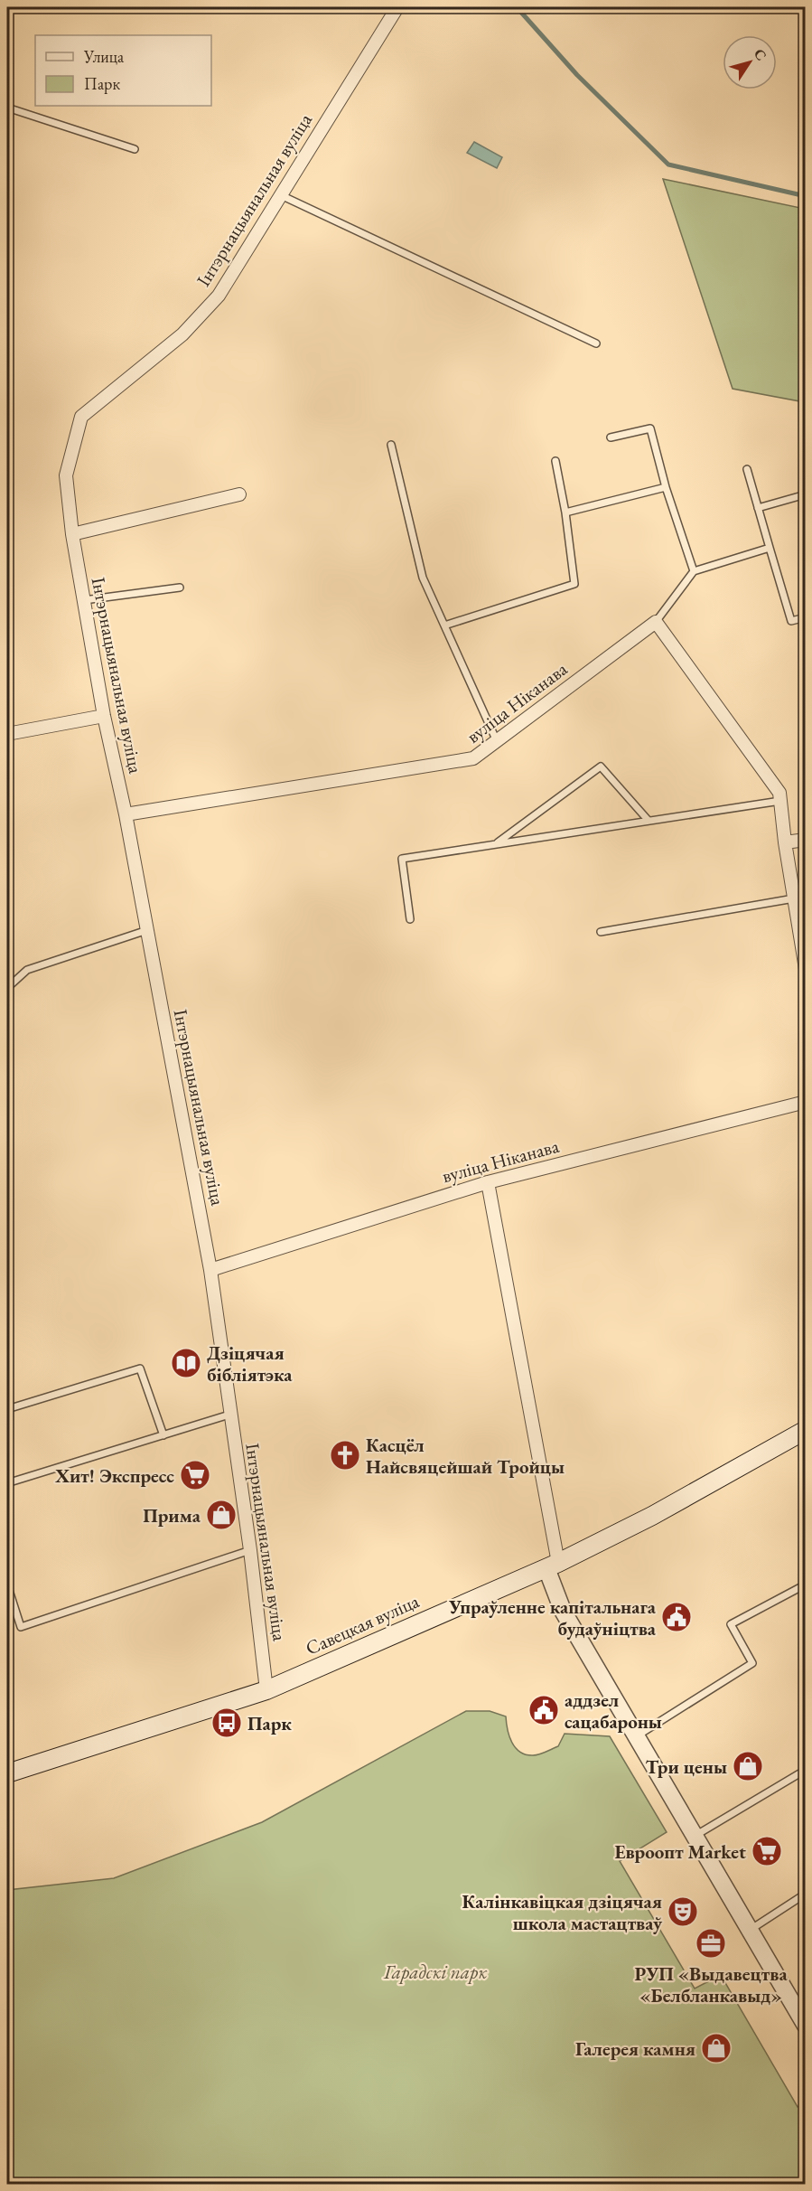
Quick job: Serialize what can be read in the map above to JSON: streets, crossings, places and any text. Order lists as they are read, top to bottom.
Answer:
{
  "streets": {
    "main road": ["Савецкая вуліца"],
    "street": ["Інтэрнацыянальная вуліца", "вуліца Ніканава"]
  },
  "crossings": [
    ["Інтэрнацыянальная вуліца", "вуліца Ніканава"],
    ["Інтэрнацыянальная вуліца", "Савецкая вуліца"]
  ],
  "parks": ["Гарадскі парк"],
  "places": {
    "library": ["Дзіцячая бібліятэка"],
    "church": ["Касцёл Найсвяцейшай Тройцы"],
    "supermarket": ["Хит! Экспресс", "Евроопт Market"],
    "shop": ["Прима", "Три цены", "Галерея камня"],
    "public building": ["Упраўленне капітальнага будаўніцтва", "аддзел сацабароны"],
    "bus stop": ["Парк"],
    "theatre": ["Калінкавіцкая дзіцячая школа мастацтваў"],
    "office": ["РУП «Выдавецтва «Белбланкавыд»"]
  },
  "legend": ["Улица", "Парк"],
  "north": "top right"
}
